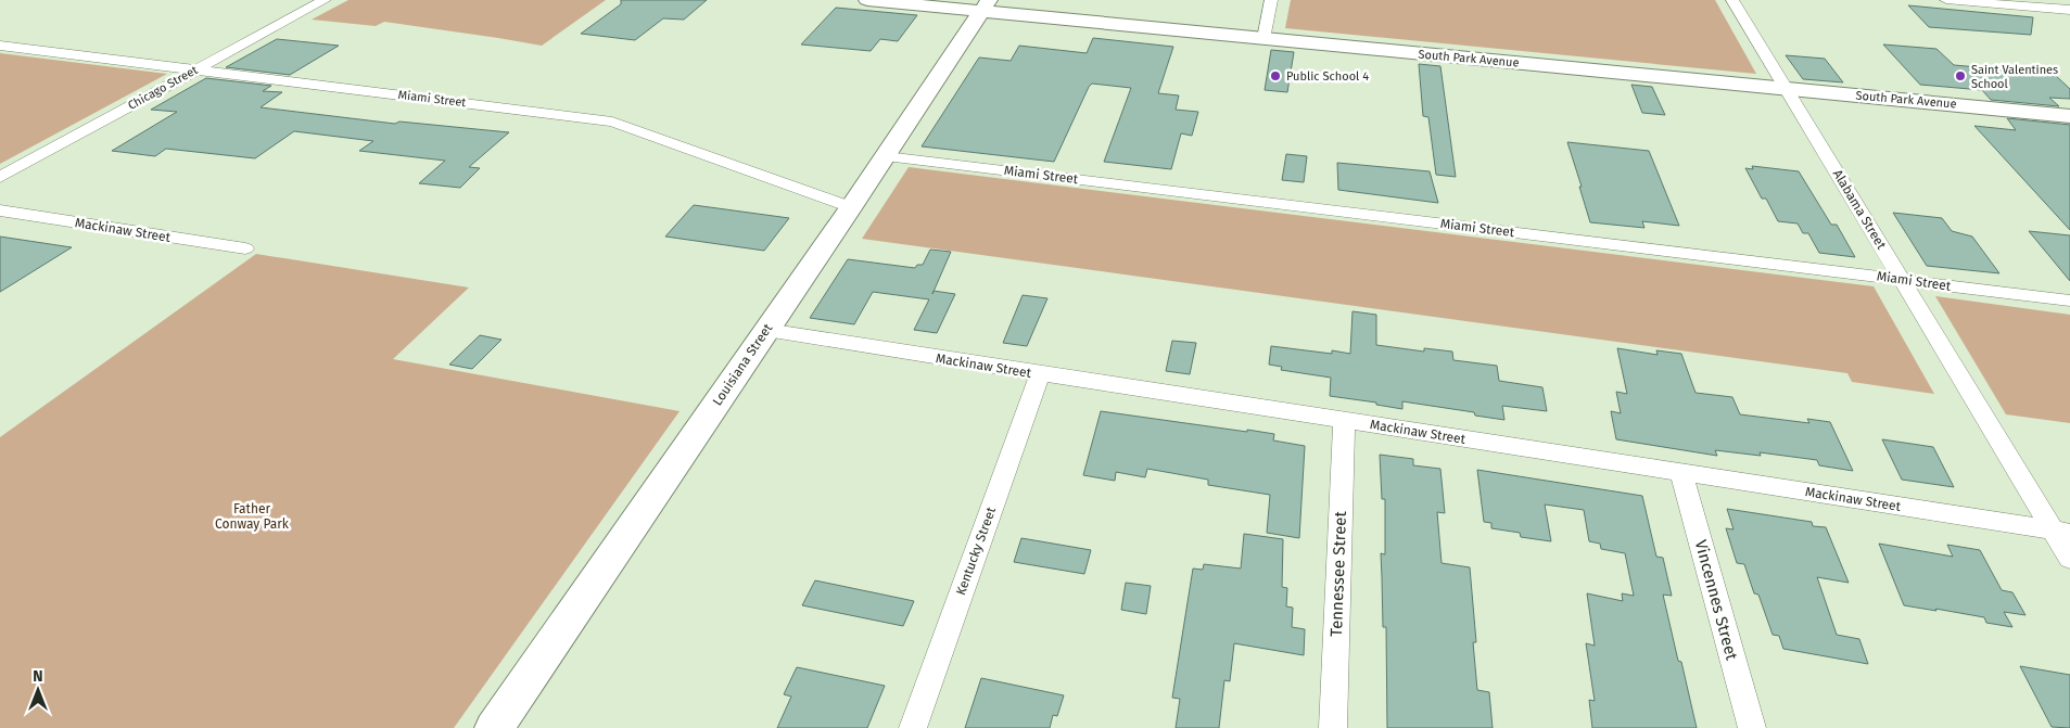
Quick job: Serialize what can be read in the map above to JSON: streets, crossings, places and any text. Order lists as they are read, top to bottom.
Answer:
{
  "streets": {
    "street": [
      "South Park Avenue",
      "Chicago Street",
      "Miami Street",
      "Alabama Street",
      "Mackinaw Street",
      "Louisiana Street",
      "Kentucky Street",
      "Tennessee Street",
      "Vincennes Street"
    ]
  },
  "crossings": [
    ["South Park Avenue", "Alabama Street"],
    ["South Park Avenue", "Louisiana Street"],
    ["Chicago Street", "Miami Street"],
    ["Miami Street", "Alabama Street"],
    ["Miami Street", "Louisiana Street"],
    ["Alabama Street", "Mackinaw Street"],
    ["Mackinaw Street", "Louisiana Street"],
    ["Mackinaw Street", "Kentucky Street"],
    ["Mackinaw Street", "Tennessee Street"],
    ["Mackinaw Street", "Vincennes Street"]
  ],
  "parks": ["Father Conway Park"],
  "places": ["Public School 4", "Saint Valentines School"],
  "north": "top"
}
